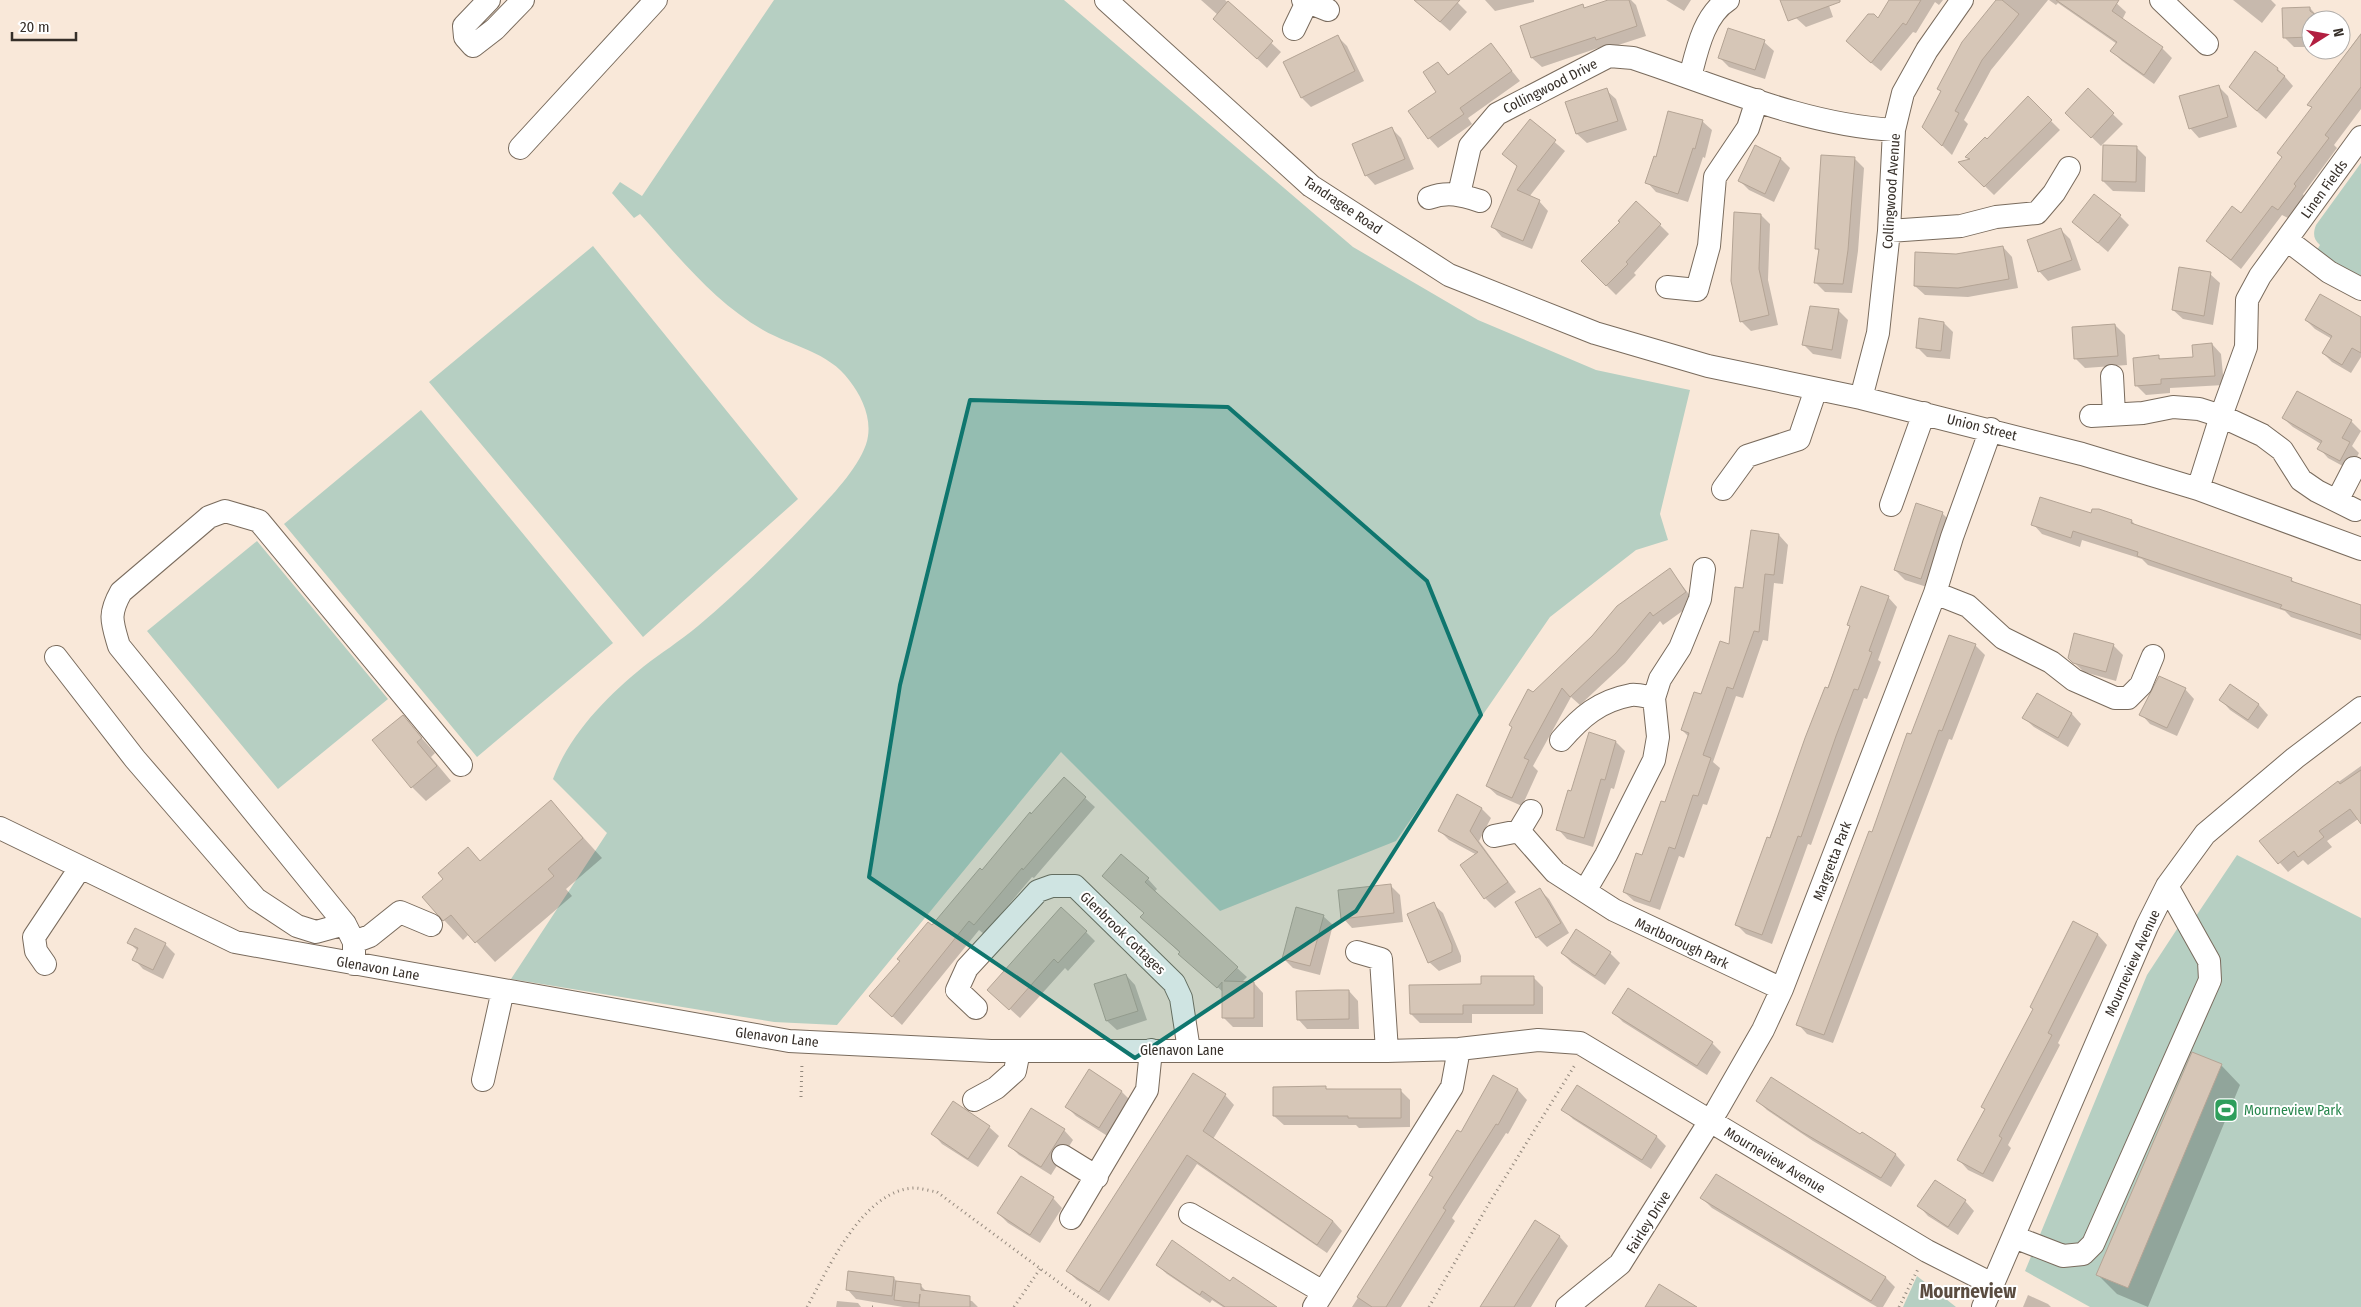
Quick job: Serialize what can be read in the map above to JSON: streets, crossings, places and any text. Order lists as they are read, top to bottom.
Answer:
{
  "streets": {
    "street": [
      "Collingwood Drive",
      "Linen Fields",
      "Collingwood Avenue",
      "Tandragee Road",
      "Union Street",
      "Margretta Park",
      "Glenbrook Cottages",
      "Marlborough Park",
      "Mourneview Avenue",
      "Glenavon Lane",
      "Fairley Drive"
    ]
  },
  "crossings": [
    ["Collingwood Drive", "Collingwood Avenue"],
    ["Linen Fields", "Union Street"],
    ["Collingwood Avenue", "Union Street"],
    ["Tandragee Road", "Union Street"],
    ["Union Street", "Margretta Park"],
    ["Margretta Park", "Marlborough Park"],
    ["Margretta Park", "Mourneview Avenue"],
    ["Margretta Park", "Fairley Drive"],
    ["Glenbrook Cottages", "Glenavon Lane"],
    ["Mourneview Avenue", "Glenavon Lane"],
    ["Mourneview Avenue", "Fairley Drive"]
  ],
  "districts": ["Mourneview"],
  "places": {
    "sports": ["Mourneview Park"]
  },
  "scale_bar": "20 m",
  "north": "right"
}
